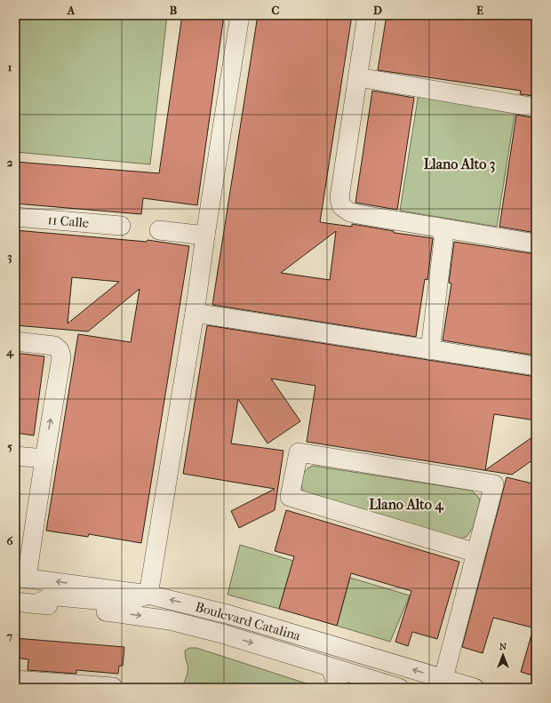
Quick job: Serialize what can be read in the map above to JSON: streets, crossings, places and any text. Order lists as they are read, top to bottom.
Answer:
{
  "streets": {
    "street": ["11 Calle", "Boulevard Catalina"]
  },
  "districts": ["Llano Alto 3", "Llano Alto 4"],
  "north": "top",
  "grid": {
    "columns": [
      "A",
      "B",
      "C",
      "D",
      "E"
    ],
    "rows": [
      "1",
      "2",
      "3",
      "4",
      "5",
      "6",
      "7"
    ]
  }
}
